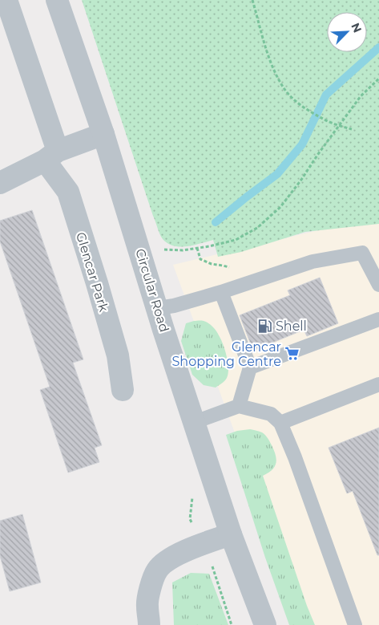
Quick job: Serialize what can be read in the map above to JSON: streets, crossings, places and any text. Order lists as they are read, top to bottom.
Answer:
{
  "streets": {
    "street": ["Glencar Park", "Circular Road"]
  },
  "places": {
    "fuel station": ["Shell"],
    "supermarket": ["Glencar Shopping Centre"]
  },
  "north": "top right"
}
